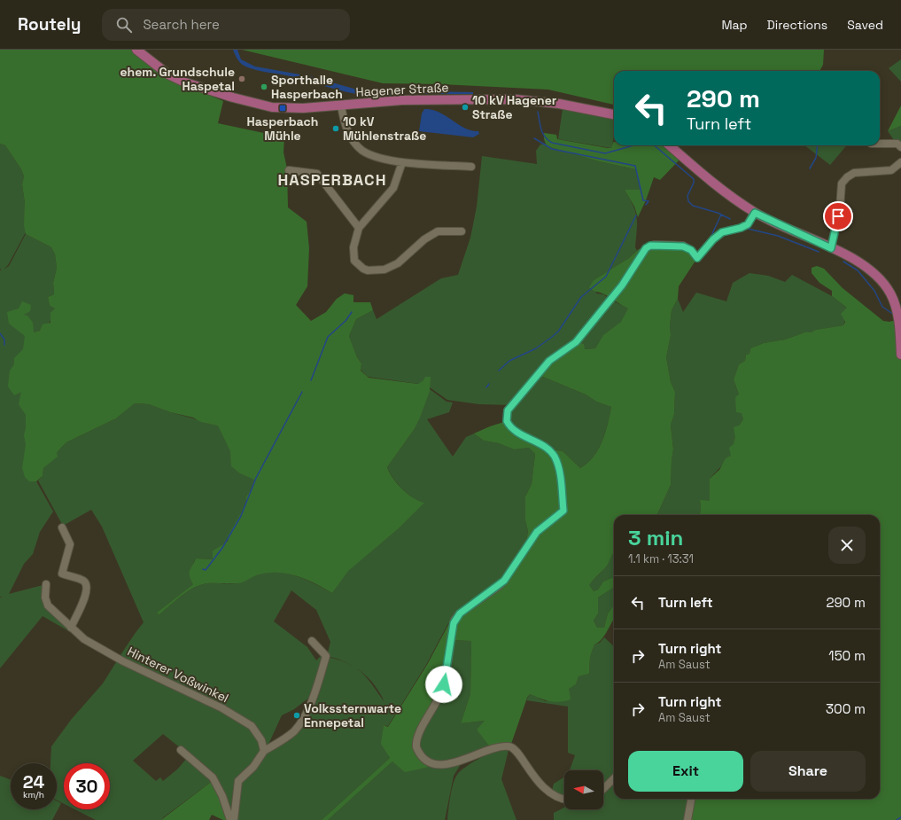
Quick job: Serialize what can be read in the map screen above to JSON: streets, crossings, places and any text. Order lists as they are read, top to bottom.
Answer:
{
  "streets": {
    "main road": ["Hagener Straße"],
    "street": ["Hinterer Voßwinkel"]
  },
  "districts": ["HASPERBACH"],
  "places": {
    "other": [
      "ehem. Grundschule Haspetal",
      "Sporthalle Hasperbach",
      "10 kV Hagener Straße",
      "10 kV Mühlenstraße",
      "Volkssternwarte Ennepetal"
    ],
    "transit": ["Hasperbach Mühle"]
  },
  "north": "left",
  "page": {
    "header": "Routely",
    "search": "Search here",
    "nav": ["Map", "Directions", "Saved"],
    "turn": ["290 m", "Turn left"],
    "heading": ["3 min", "1.1 km · 13:31"],
    "list": [
      {
        "name": "Turn left",
        "value": "290 m"
      },
      {
        "name": "Turn right",
        "note": "Am Saust",
        "value": "150 m"
      },
      {
        "name": "Turn right",
        "note": "Am Saust",
        "value": "300 m"
      }
    ],
    "buttons": ["Exit", "Share"],
    "speed": "24 km/h",
    "limit": "30"
  }
}
